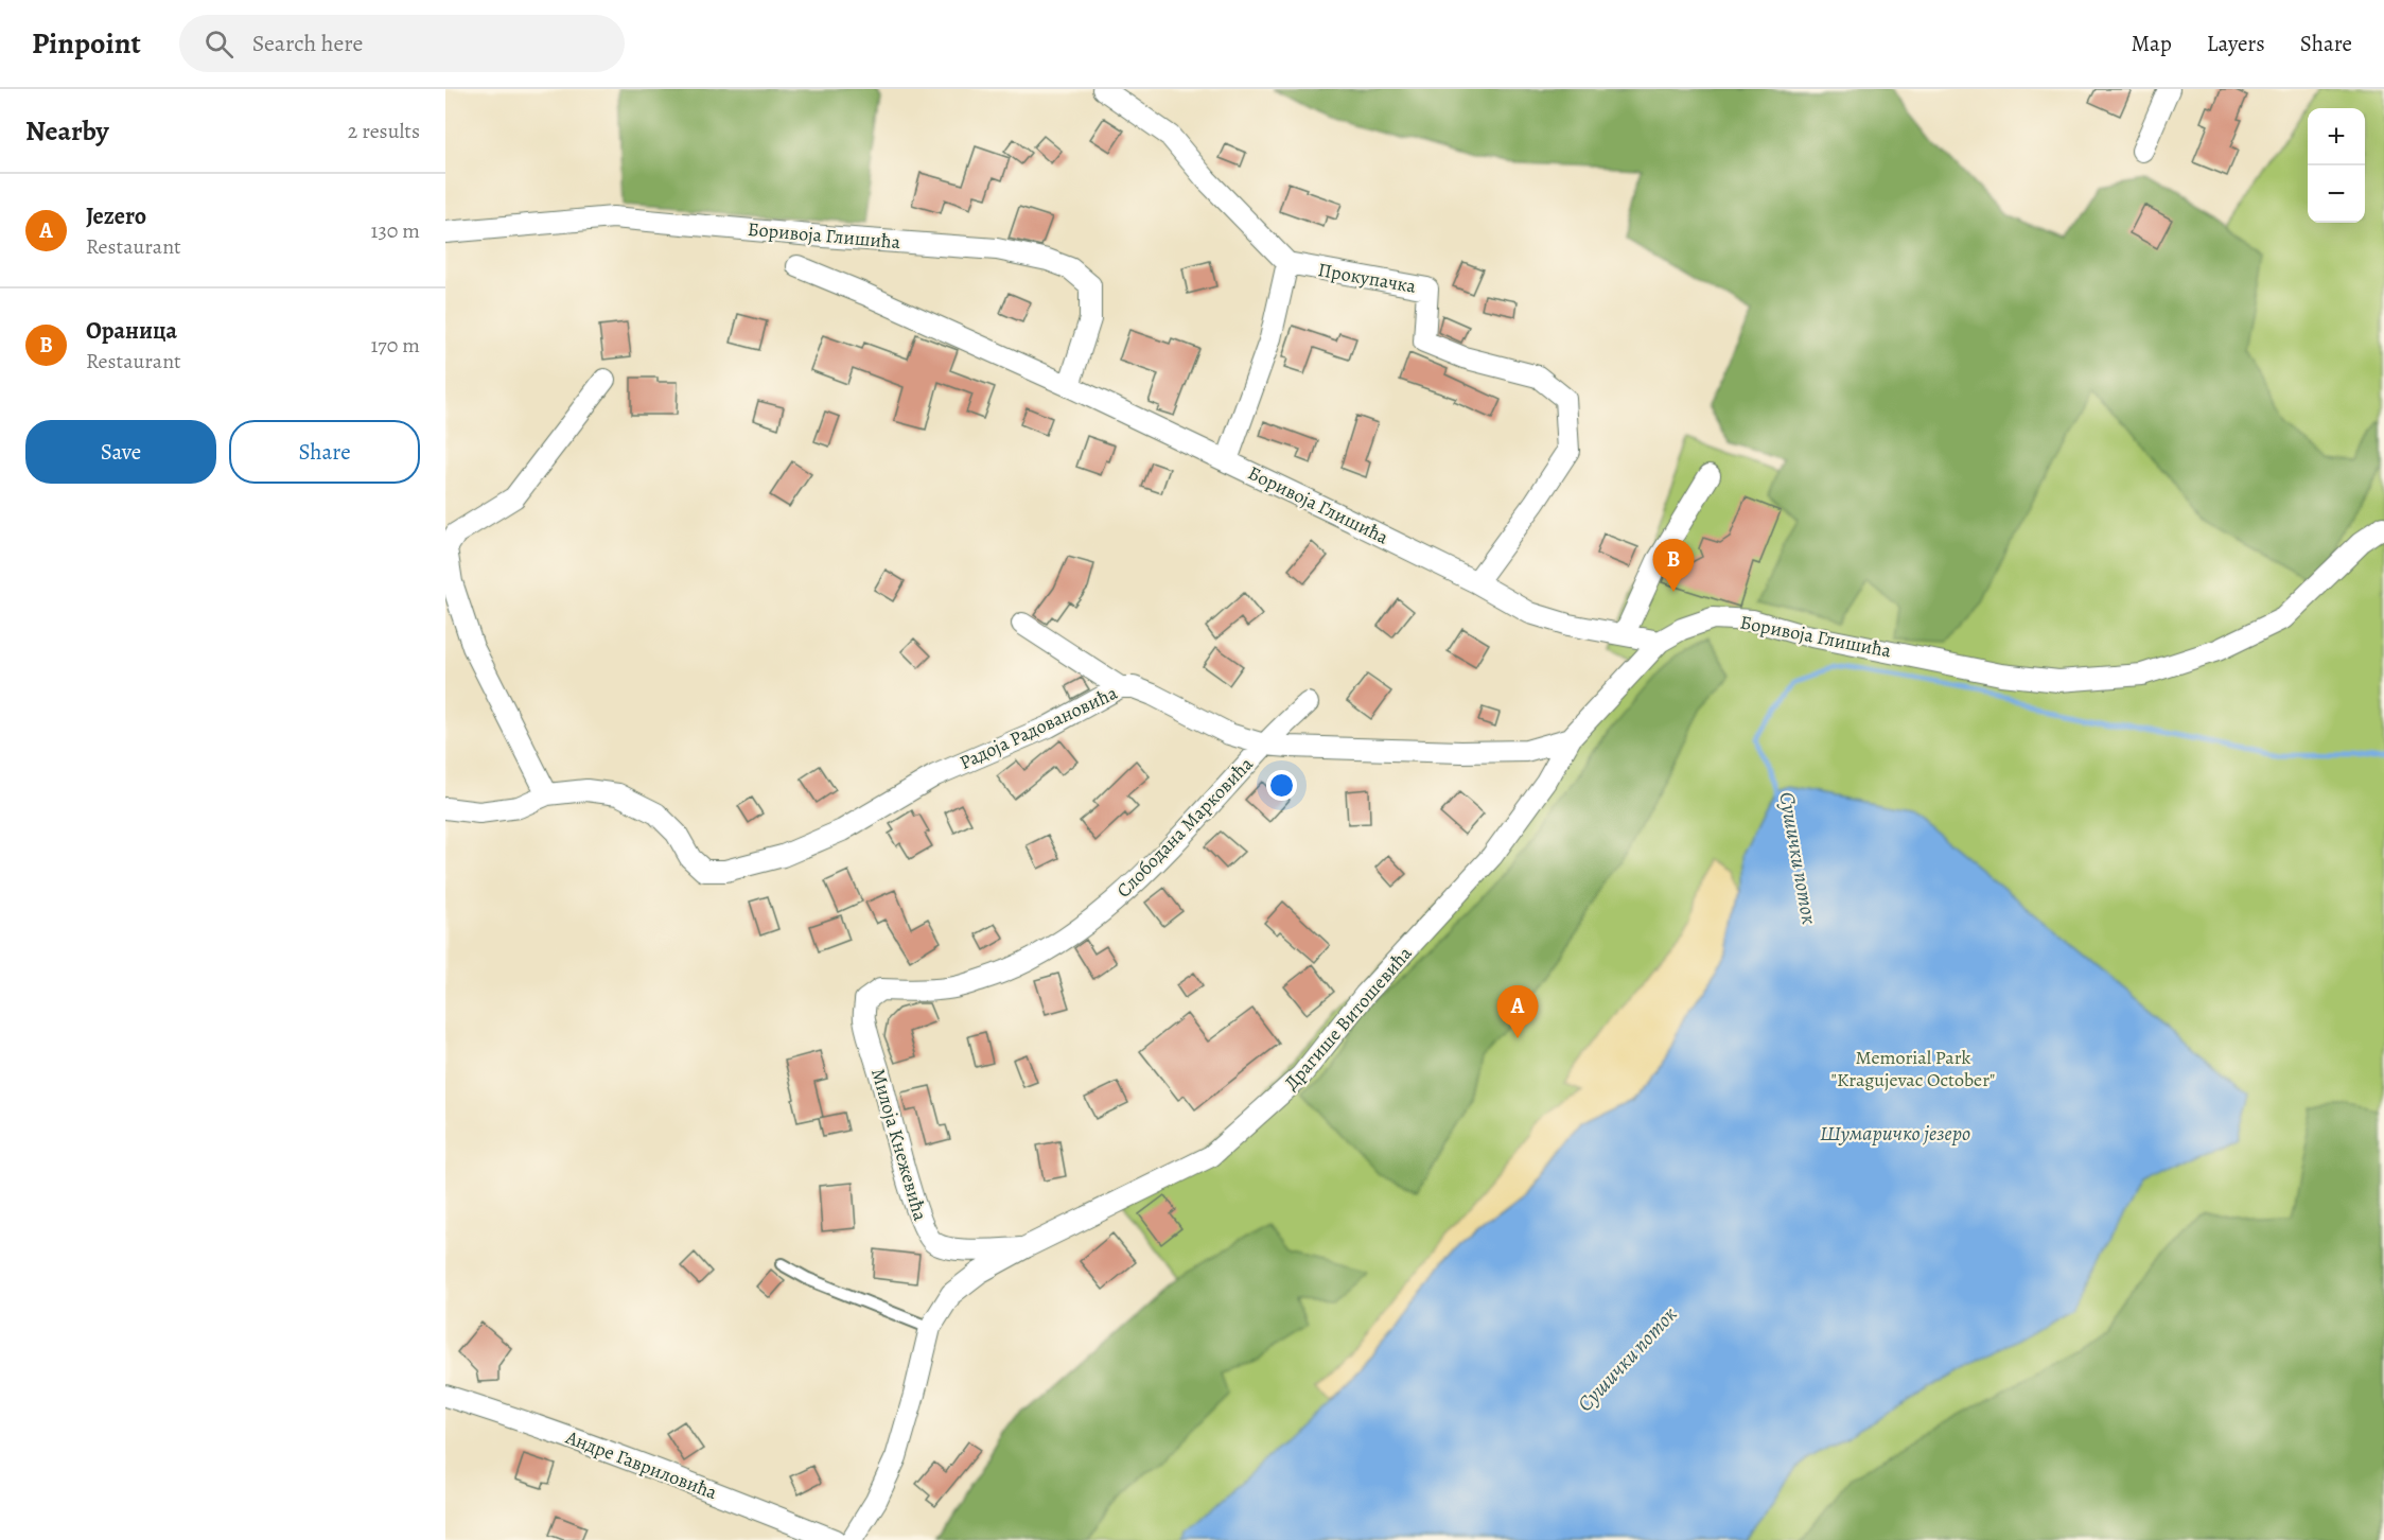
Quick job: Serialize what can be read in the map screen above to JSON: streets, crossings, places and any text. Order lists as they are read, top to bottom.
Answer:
{
  "streets": {
    "street": [
      "Боривоја Глишића",
      "Прокупачка",
      "Радоја Радовановића",
      "Слободана Марковића",
      "Драгише Витошевића",
      "Милоја Кнежевића",
      "Андре Гавриловића"
    ]
  },
  "crossings": [
    ["Боривоја Глишића", "Прокупачка"],
    ["Боривоја Глишића", "Драгише Витошевића"],
    ["Радоја Радовановића", "Слободана Марковића"],
    ["Радоја Радовановића", "Драгише Витошевића"],
    ["Слободана Марковића", "Милоја Кнежевића"],
    ["Драгише Витошевића", "Милоја Кнежевића"]
  ],
  "water": ["Сушички поток", "Шумаричко језеро"],
  "parks": ["Memorial Park \"Kragujevac October\""],
  "page": {
    "header": "Pinpoint",
    "search": "Search here",
    "nav": ["Map", "Layers", "Share"],
    "heading": ["Nearby", "2 results"],
    "map_buttons": ["+", "−"],
    "list": [
      {
        "mark": "A",
        "name": "Jezero",
        "note": "Restaurant",
        "value": "130 m"
      },
      {
        "mark": "B",
        "name": "Ораница",
        "note": "Restaurant",
        "value": "170 m"
      }
    ],
    "buttons": ["Save", "Share"],
    "pins": ["B", "A"]
  }
}
